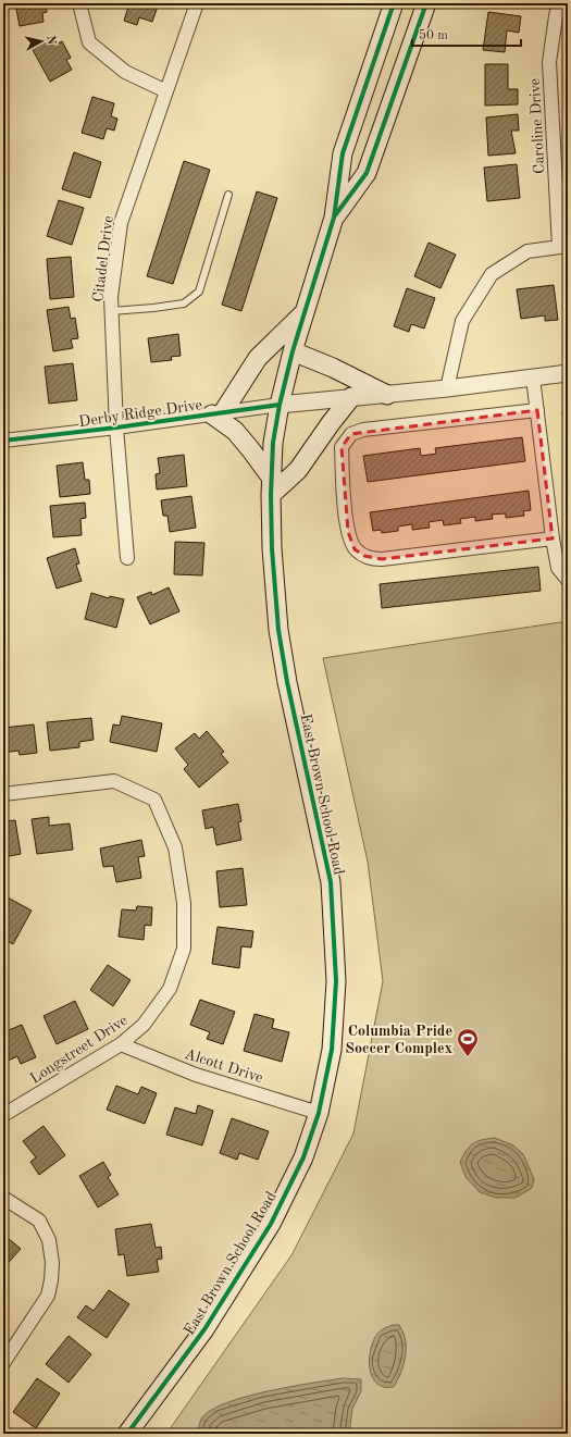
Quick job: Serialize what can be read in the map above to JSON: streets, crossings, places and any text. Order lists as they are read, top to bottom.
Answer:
{
  "streets": {
    "main road": ["East Brown School Road"],
    "street": [
      "Caroline Drive",
      "Citadel Drive",
      "Derby Ridge Drive",
      "Longstreet Drive",
      "Alcott Drive"
    ]
  },
  "crossings": [
    ["Citadel Drive", "Derby Ridge Drive"],
    ["Derby Ridge Drive", "East Brown School Road"],
    ["East Brown School Road", "Alcott Drive"],
    ["Longstreet Drive", "Alcott Drive"]
  ],
  "places": {
    "sports": ["Columbia Pride Soccer Complex"]
  },
  "scale_bar": "50 m",
  "north": "right"
}
